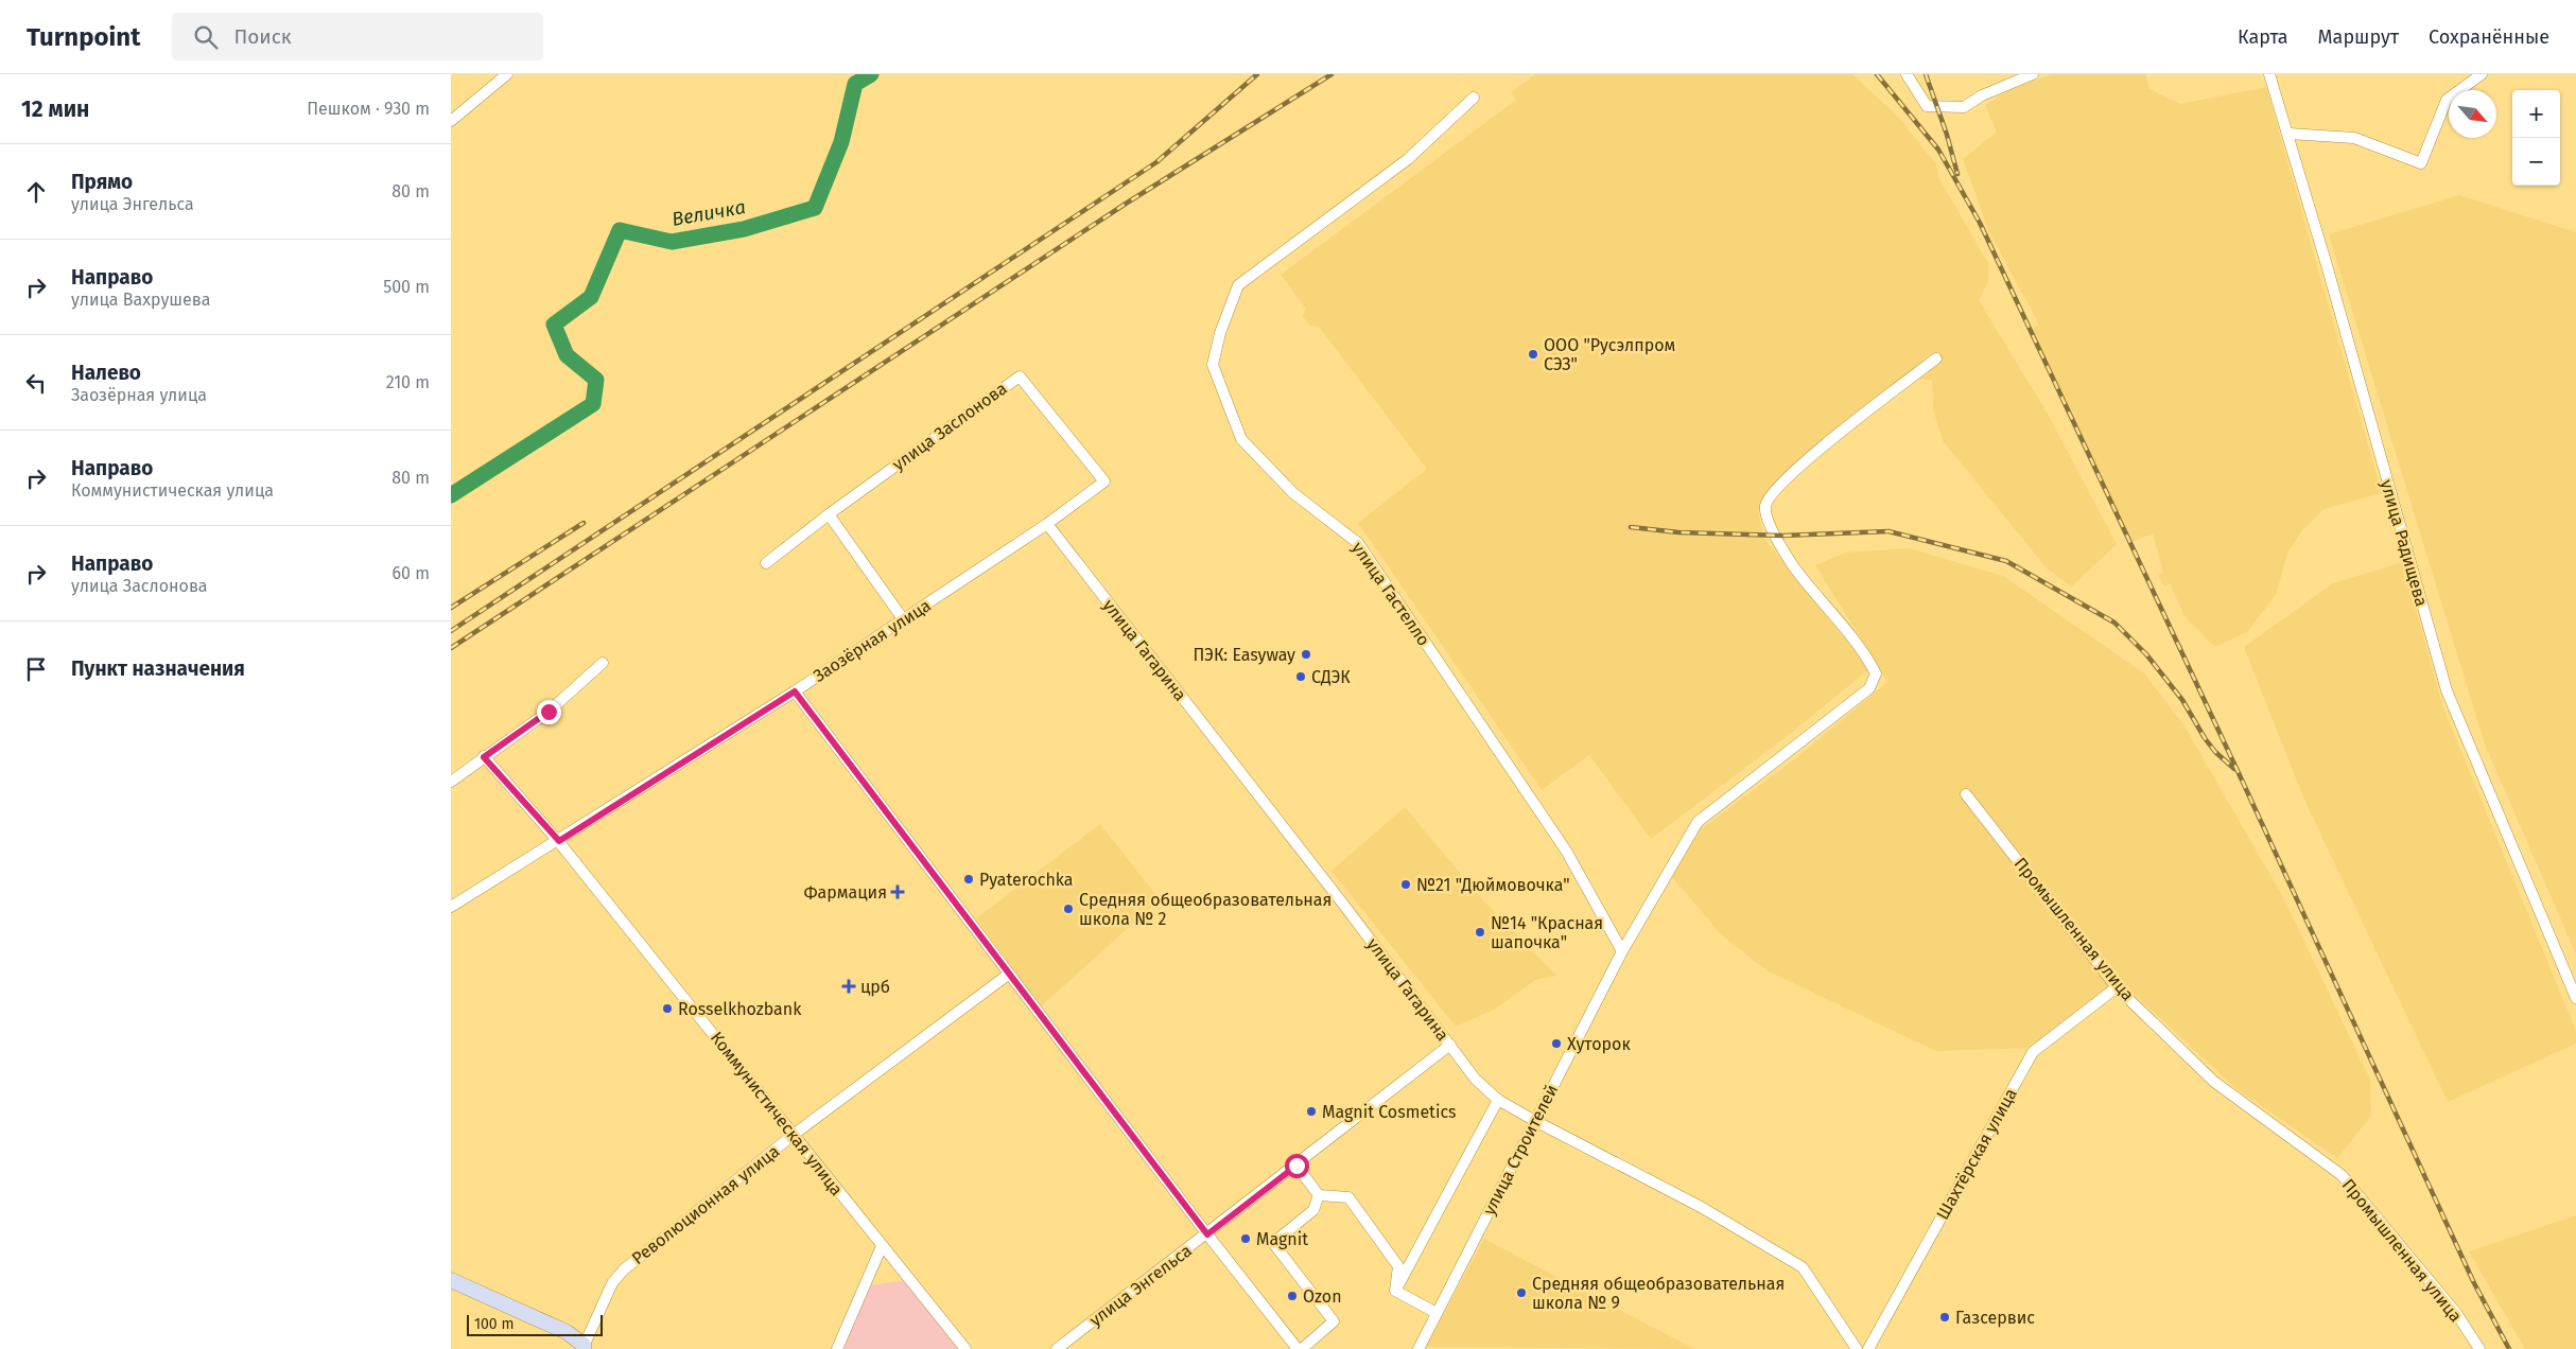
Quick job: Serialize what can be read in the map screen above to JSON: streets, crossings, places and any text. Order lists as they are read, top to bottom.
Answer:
{
  "streets": {
    "street": [
      "улица Заслонова",
      "улица Радищева",
      "улица Гастелло",
      "Заозёрная улица",
      "улица Гагарина",
      "Промышленная улица",
      "Коммунистическая улица",
      "улица Строителей",
      "Шахтёрская улица",
      "Революционная улица",
      "улица Энгельса"
    ]
  },
  "crossings": [
    ["улица Заслонова", "Заозёрная улица"],
    ["улица Заслонова", "улица Гагарина"],
    ["улица Гастелло", "улица Строителей"],
    ["Заозёрная улица", "улица Гагарина"],
    ["Заозёрная улица", "Коммунистическая улица"],
    ["улица Гагарина", "улица Строителей"],
    ["улица Гагарина", "улица Энгельса"],
    ["Промышленная улица", "Шахтёрская улица"],
    ["Коммунистическая улица", "Революционная улица"]
  ],
  "water": ["Величка"],
  "places": {
    "other": [
      "ООО \"Русэлпром СЭЗ\"",
      "ПЭК: Easyway",
      "СДЭК",
      "Pyaterochka",
      "№21 \"Дюймовочка\"",
      "Средняя общеобразовательная школа № 2",
      "№14 \"Красная шапочка\"",
      "Rosselkhozbank",
      "Хуторок",
      "Magnit Cosmetics",
      "Magnit",
      "Средняя общеобразовательная школа № 9",
      "Ozon",
      "Газсервис"
    ],
    "health": ["Фармация", "црб"]
  },
  "scale_bar": "100 m",
  "north": "bottom right",
  "page": {
    "header": "Turnpoint",
    "search": "Поиск",
    "nav": ["Карта", "Маршрут", "Сохранённые"],
    "heading": ["12 мин", "Пешком · 930 m"],
    "map_buttons": ["+", "−"],
    "list": [
      ["Прямо", "улица Энгельса", "80 m"],
      ["Направо", "улица Вахрушева", "500 m"],
      ["Налево", "Заозёрная улица", "210 m"],
      ["Направо", "Коммунистическая улица", "80 m"],
      ["Направо", "улица Заслонова", "60 m"],
      "Пункт назначения"
    ],
    "scale": "100 m"
  }
}
